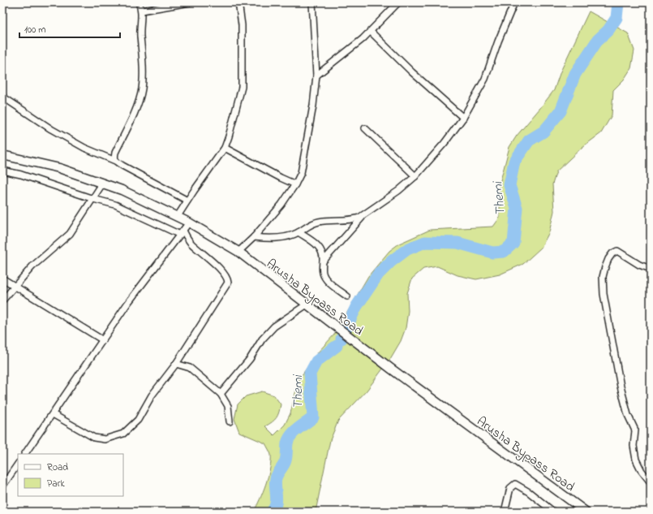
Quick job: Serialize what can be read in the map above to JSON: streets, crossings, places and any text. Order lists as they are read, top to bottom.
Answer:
{
  "streets": {
    "main road": ["Arusha Bypass Road"]
  },
  "water": ["Themi"],
  "legend": ["Road", "Park"],
  "scale_bar": "100 m"
}
